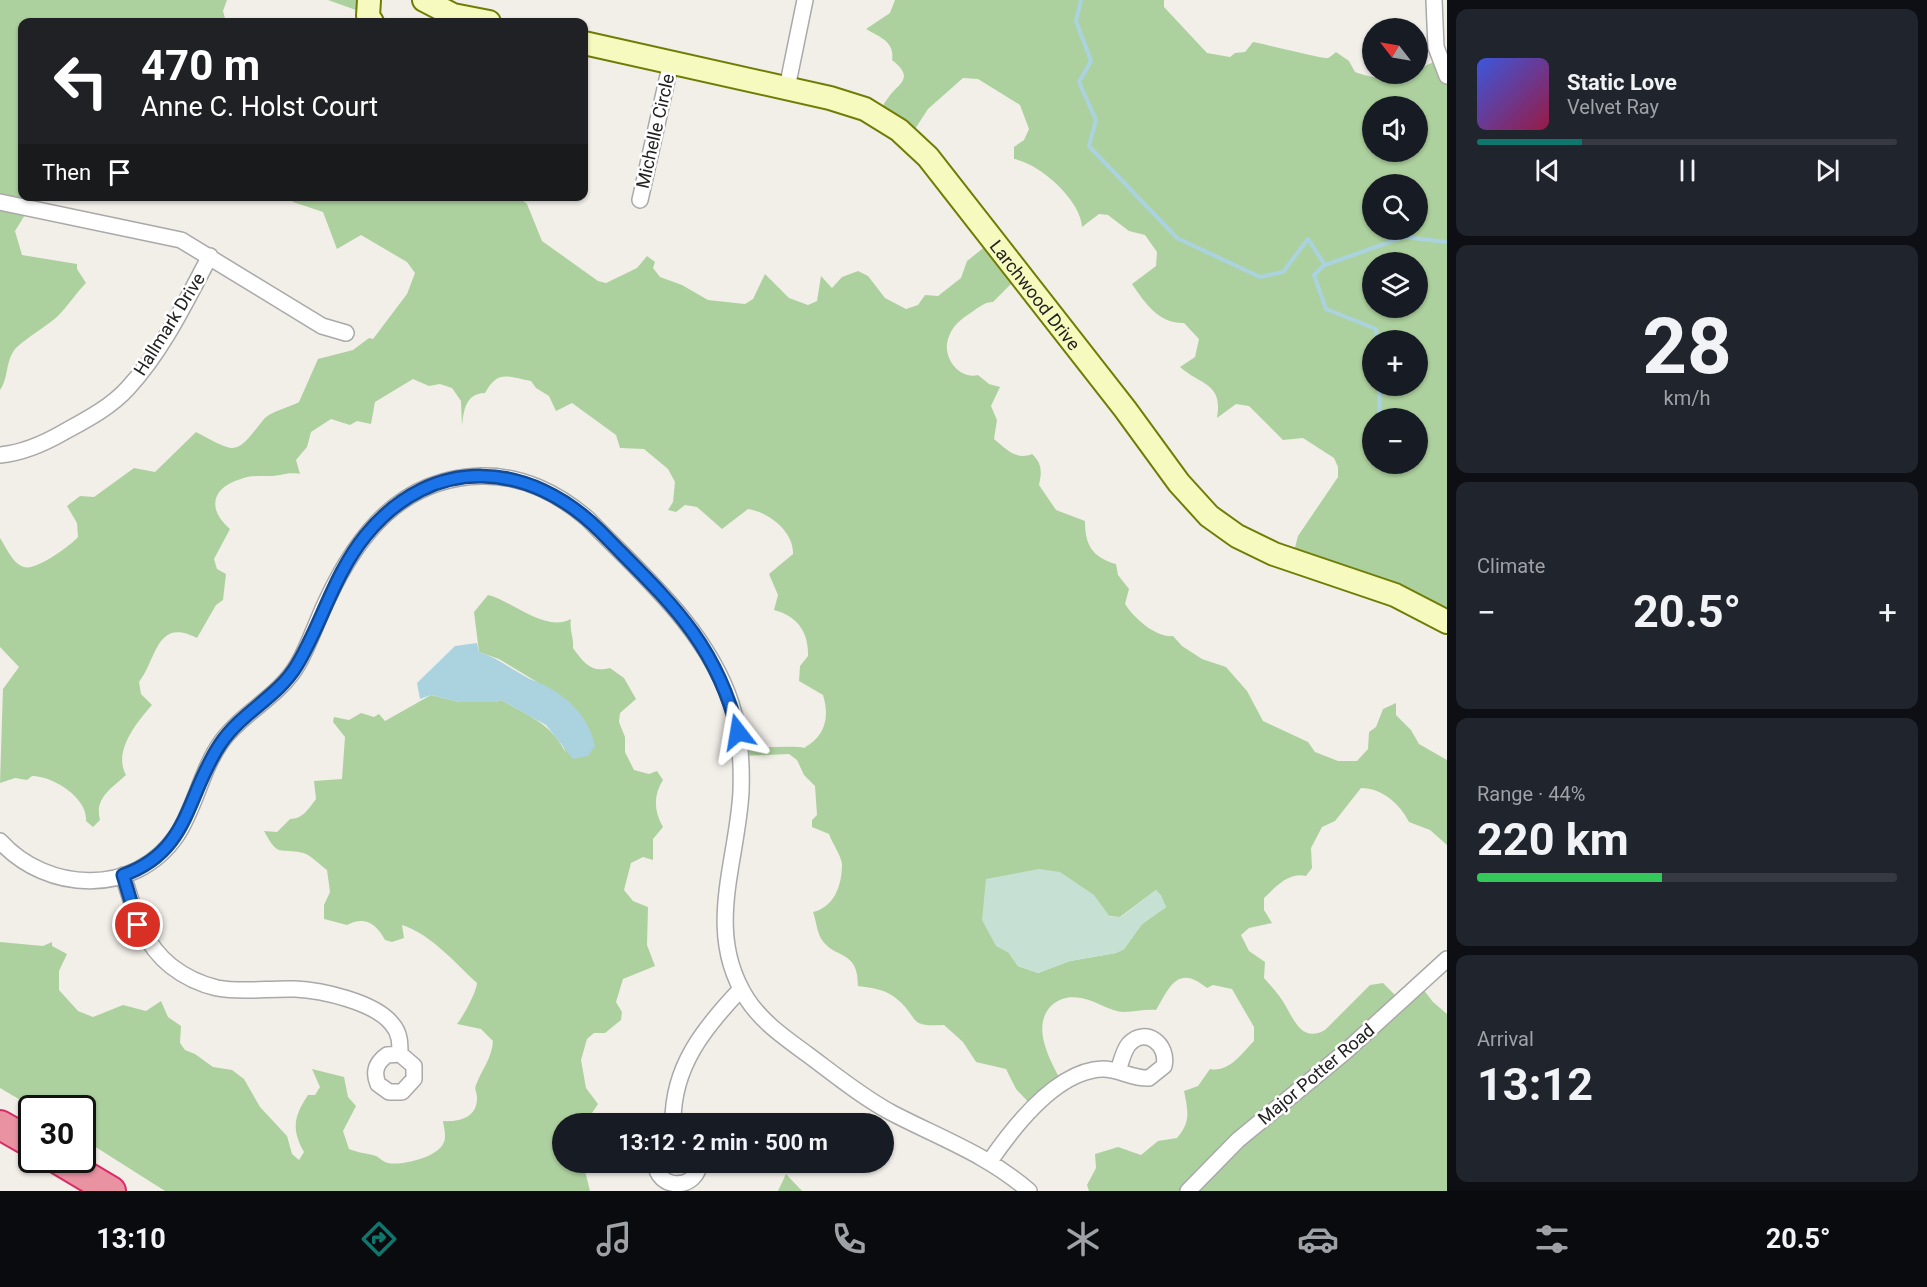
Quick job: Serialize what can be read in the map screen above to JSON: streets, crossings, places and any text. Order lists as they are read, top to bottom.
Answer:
{
  "streets": {
    "street": [
      "Michelle Circle",
      "Larchwood Drive",
      "Hallmark Drive",
      "Major Potter Road"
    ]
  },
  "crossings": [
    ["Michelle Circle", "Larchwood Drive"]
  ],
  "north": "top left",
  "page": {
    "map_buttons": ["+", "−"],
    "turn": ["470 m", "Anne C. Holst Court"],
    "song": ["Static Love", "Velvet Ray"],
    "then": "Then",
    "tile": [
      ["28", "km/h"],
      "Climate",
      ["Range · 44%", "220 km"],
      ["Arrival", "13:12"]
    ],
    "heat": ["−", "20.5°", "+"],
    "limit": "30",
    "trip": "13:12 · 2 min · 500 m",
    "tabs": ["13:10", "20.5°"]
  }
}
